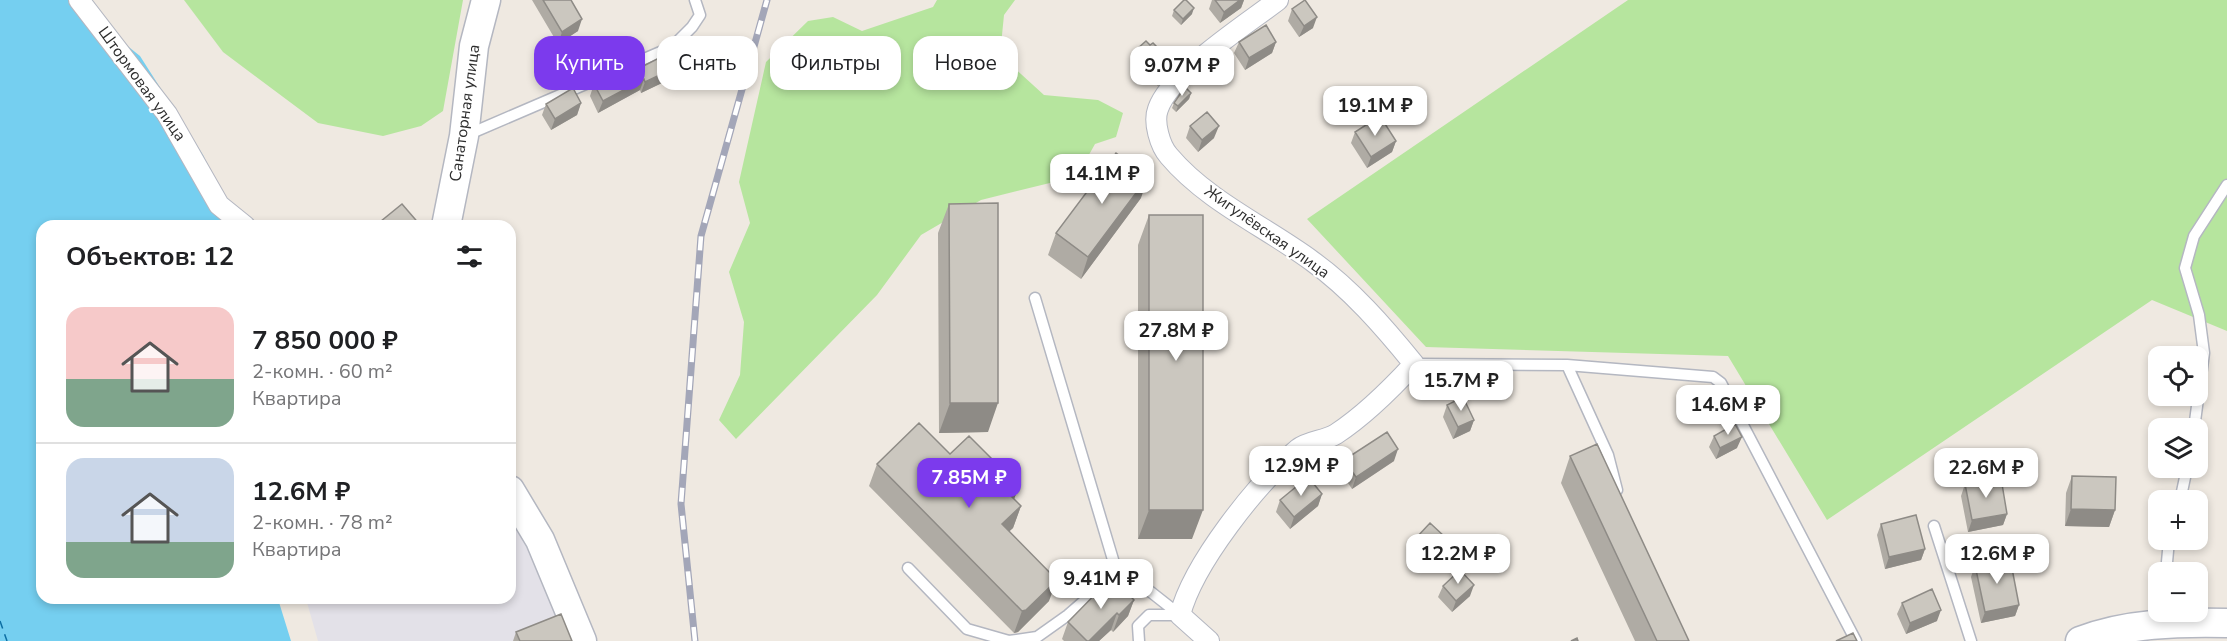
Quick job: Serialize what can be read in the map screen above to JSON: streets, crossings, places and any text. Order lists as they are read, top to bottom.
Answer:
{
  "streets": {
    "main road": ["Санаторная улица"],
    "street": ["Штормовая улица", "Жигулёвская улица"]
  },
  "page": {
    "chip": [
      "Купить",
      "Снять",
      "Фильтры",
      "Новое"
    ],
    "price": [
      "9.07M ₽",
      "19.1M ₽",
      "14.1M ₽",
      "27.8M ₽",
      "15.7M ₽",
      "14.6M ₽",
      "12.9M ₽",
      "22.6M ₽",
      "7.85M ₽",
      "12.2M ₽",
      "12.6M ₽",
      "9.41M ₽"
    ],
    "heading": "Объектов: 12",
    "list": [
      {
        "name": "7 850 000 ₽",
        "note": "2-комн. · 60 m² · Квартира"
      },
      {
        "name": "12.6M ₽",
        "note": "2-комн. · 78 m² · Квартира"
      }
    ],
    "map_buttons": ["+", "−"]
  }
}
